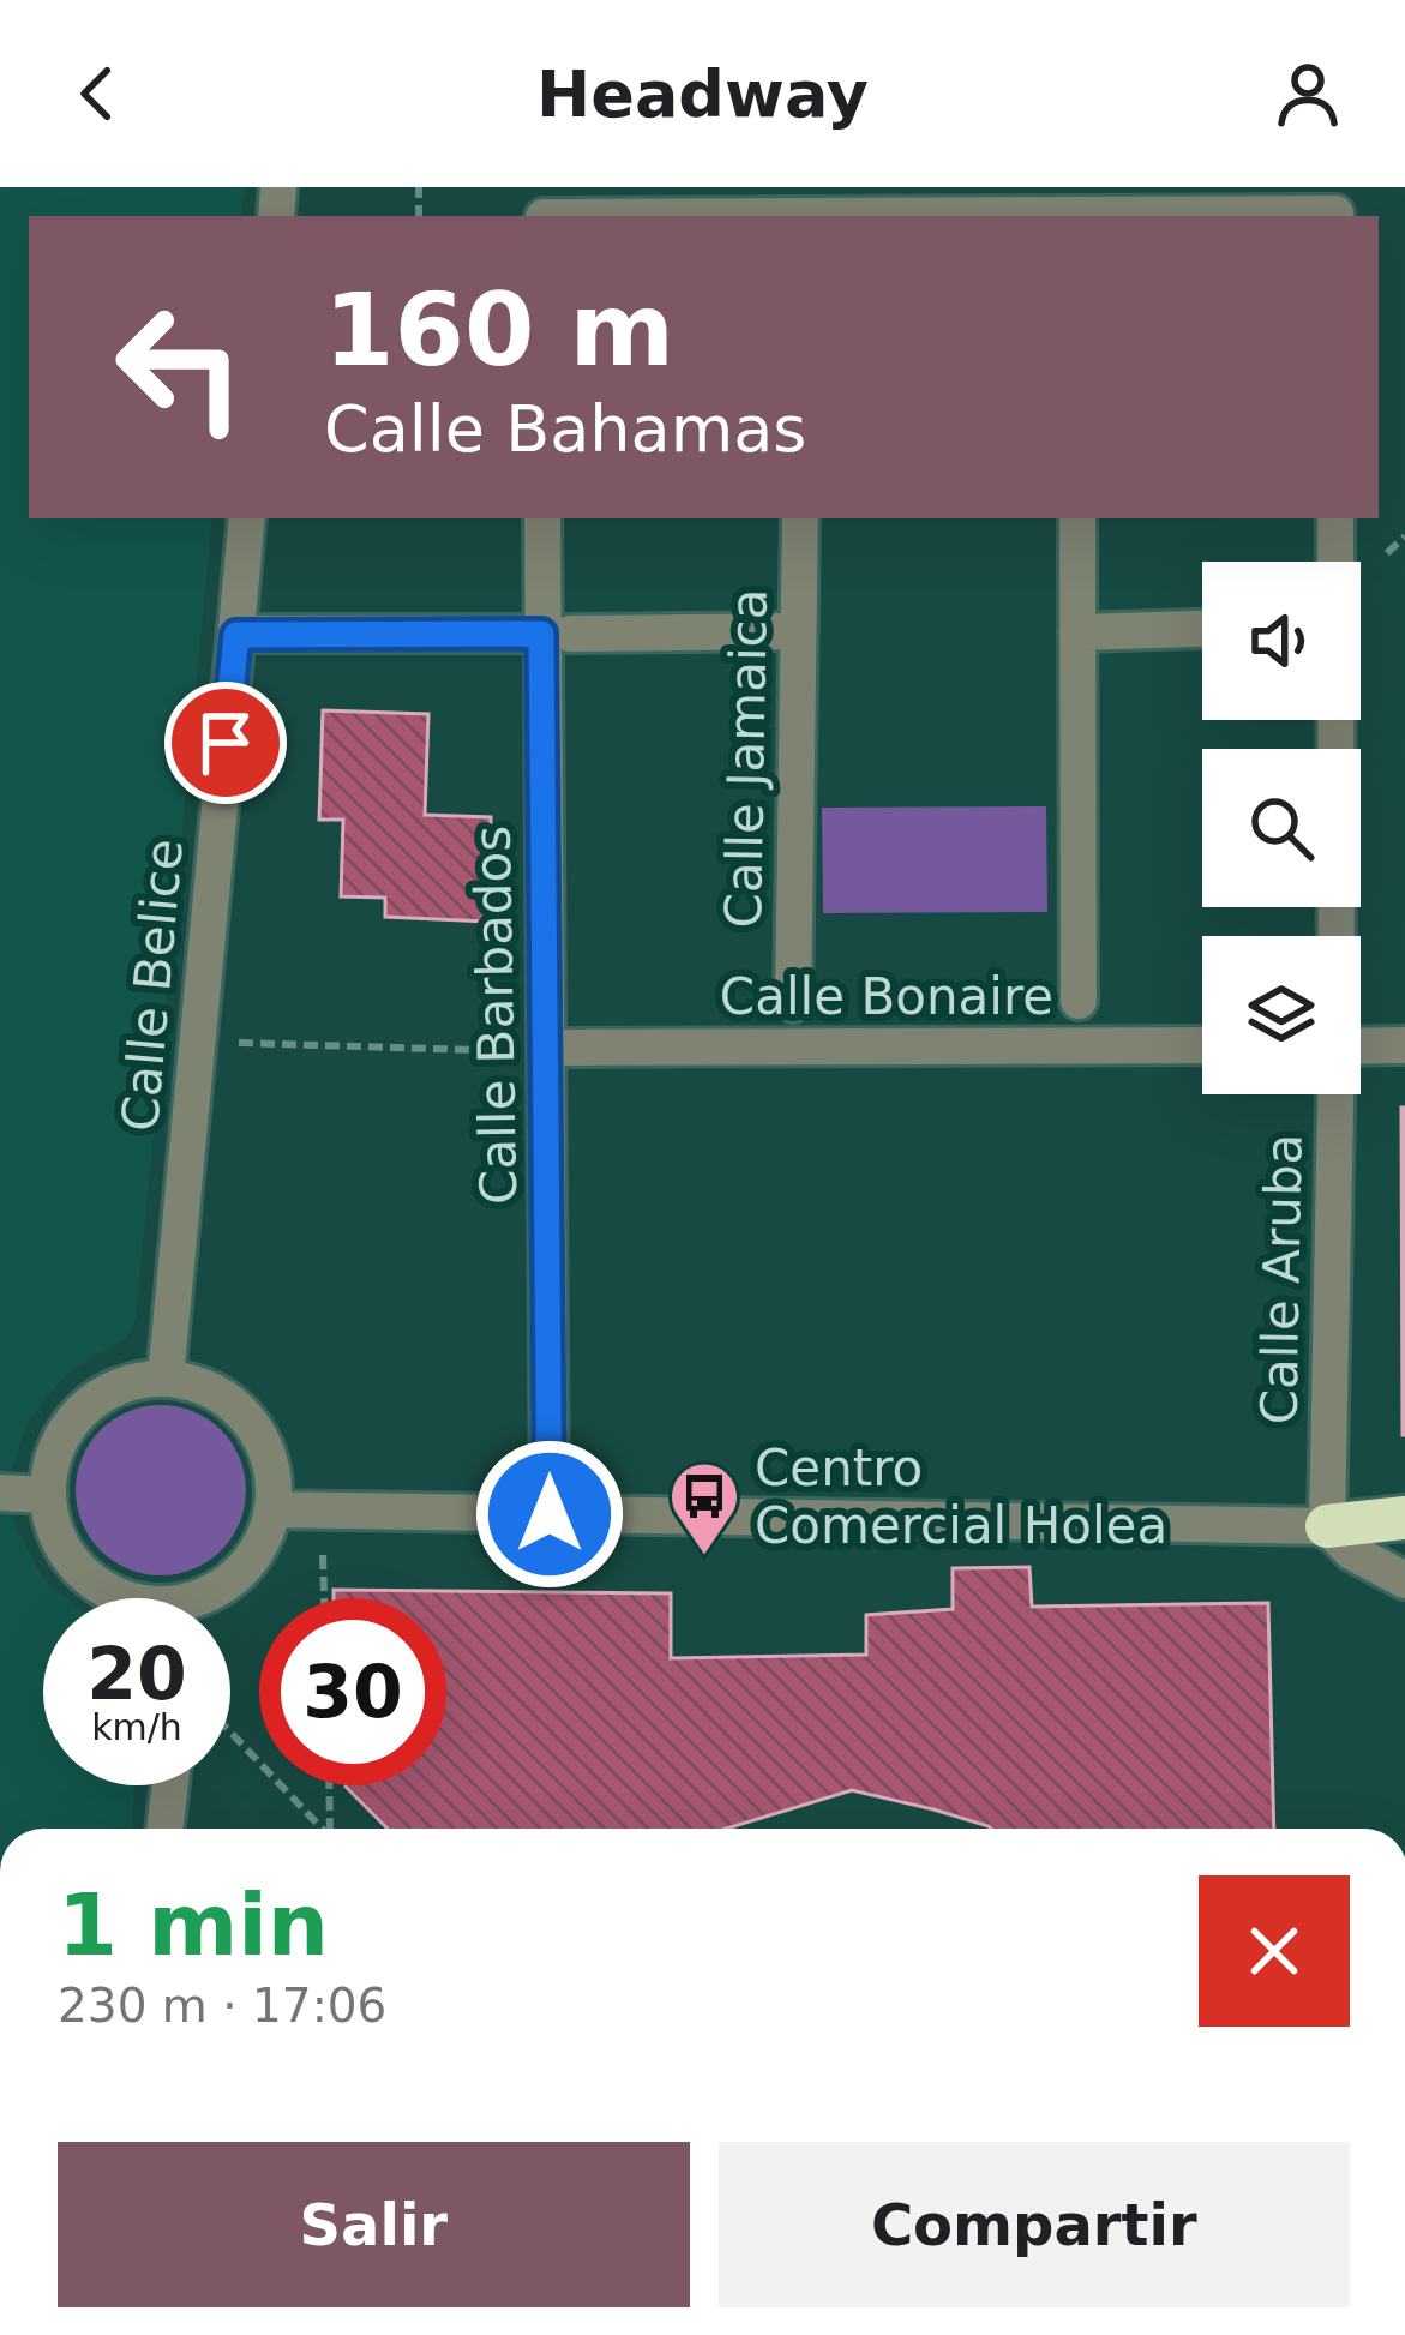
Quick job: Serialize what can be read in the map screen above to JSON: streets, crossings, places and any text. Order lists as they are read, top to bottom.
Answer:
{
  "streets": {
    "street": [
      "Calle Jamaica",
      "Calle Belice",
      "Calle Bonaire",
      "Calle Barbados",
      "Calle Aruba"
    ]
  },
  "crossings": [
    ["Calle Bonaire", "Calle Barbados"]
  ],
  "places": {
    "bus stop": ["Centro Comercial Holea"]
  },
  "page": {
    "header": "Headway",
    "turn": ["160 m", "Calle Bahamas"],
    "speed": "20 km/h",
    "limit": "30",
    "heading": ["1 min", "230 m · 17:06"],
    "buttons": ["Salir", "Compartir"]
  }
}
